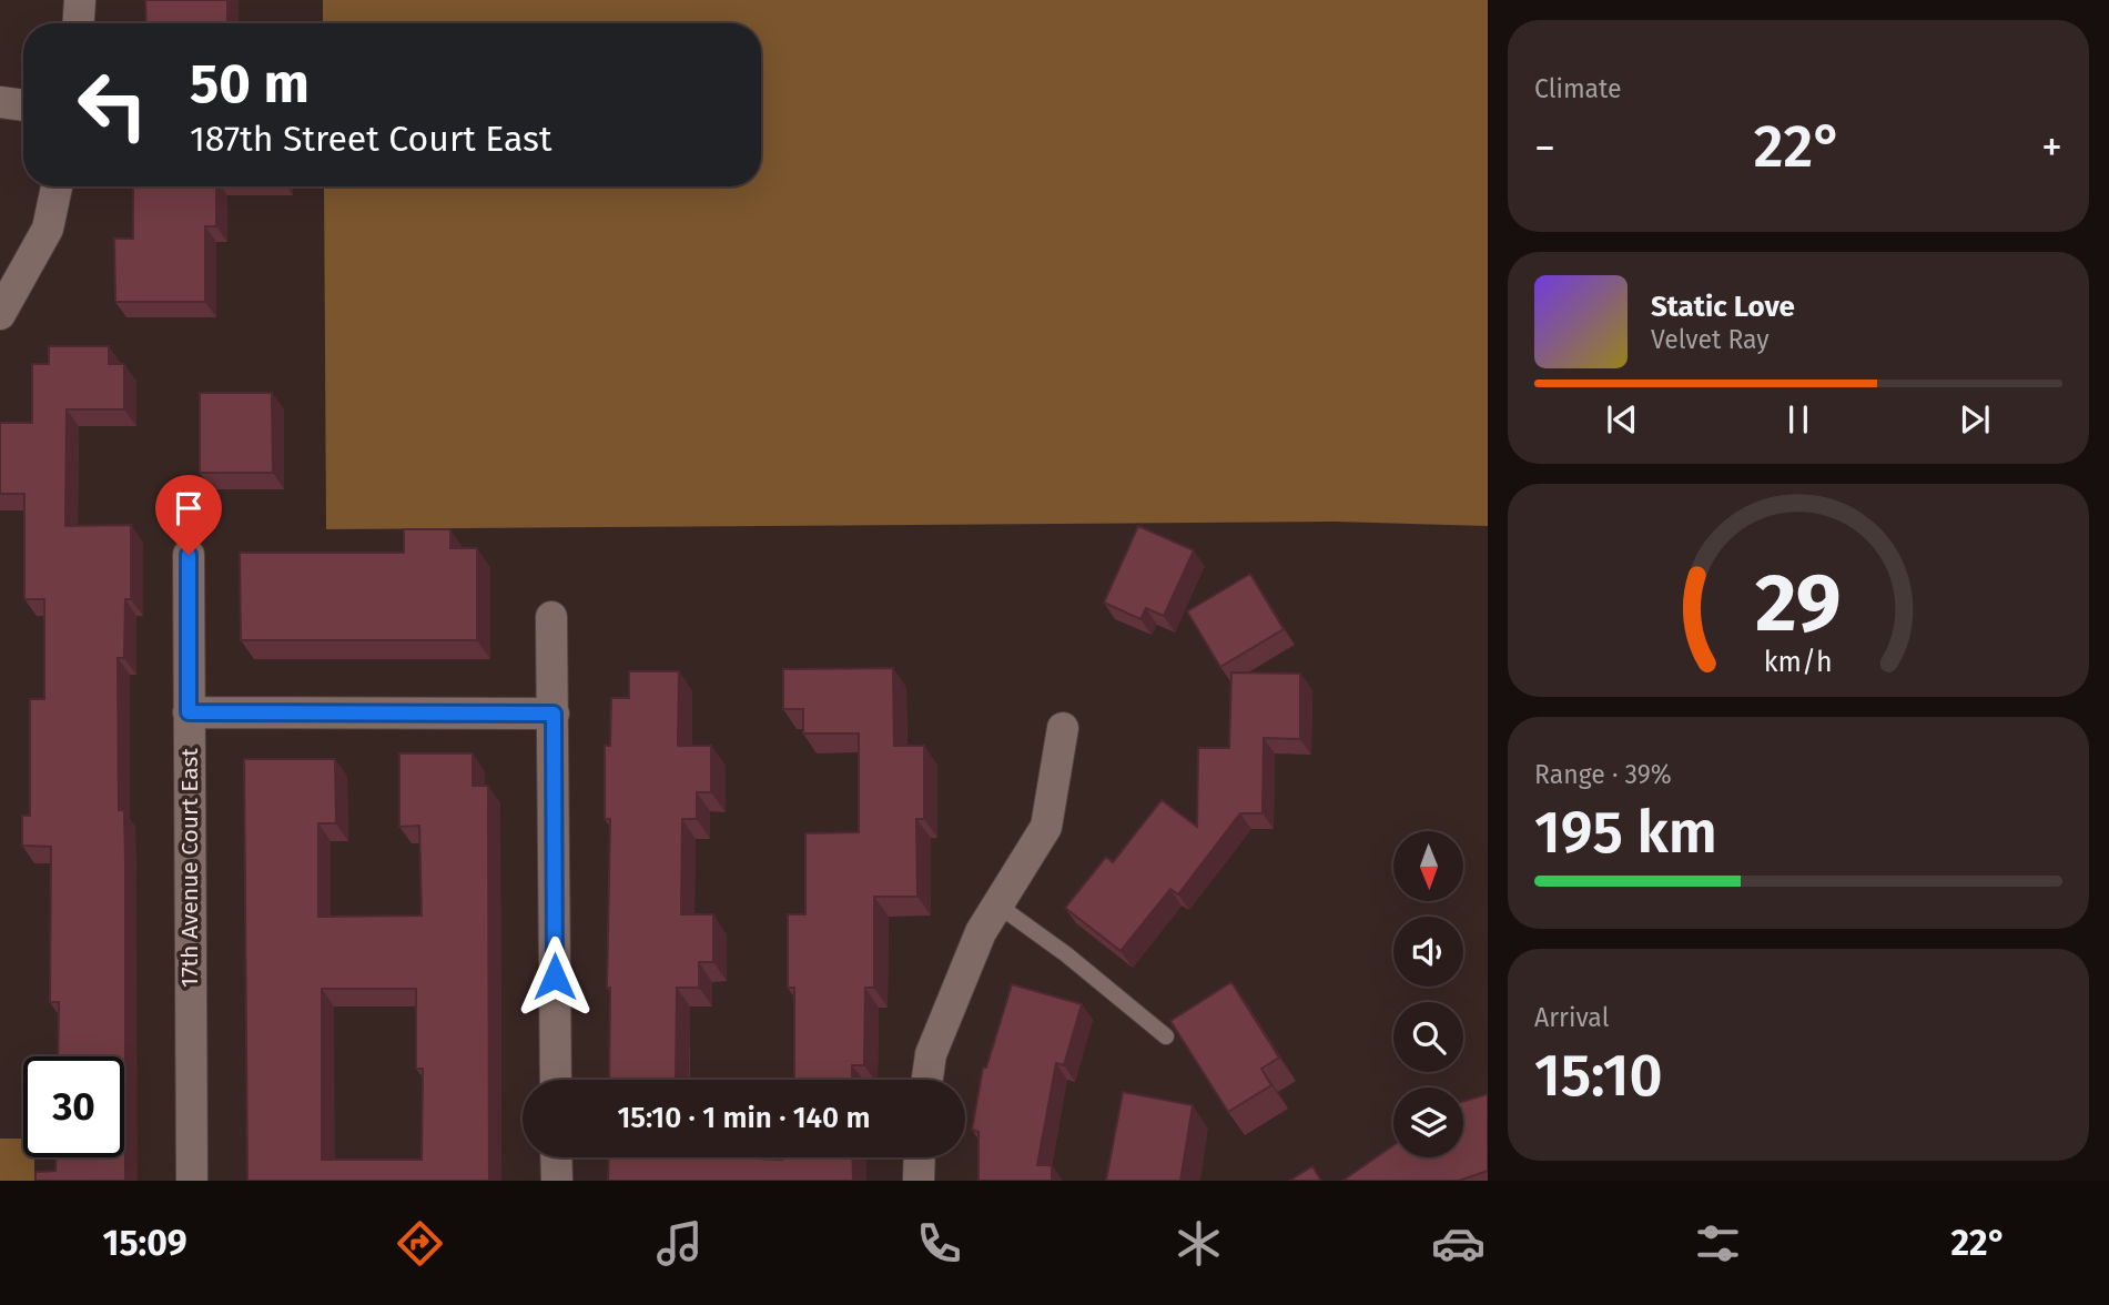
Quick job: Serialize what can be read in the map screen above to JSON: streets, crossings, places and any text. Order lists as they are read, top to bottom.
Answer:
{
  "streets": {
    "street": ["17th Avenue Court East"]
  },
  "north": "bottom",
  "page": {
    "tile": [
      "Climate",
      ["Range · 39%", "195 km"],
      ["Arrival", "15:10"]
    ],
    "turn": ["50 m", "187th Street Court East"],
    "heat": ["−", "22°", "+"],
    "song": ["Static Love", "Velvet Ray"],
    "limit": "30",
    "trip": "15:10 · 1 min · 140 m",
    "tabs": ["15:09", "22°"],
    "gauge": ["29", "km/h"]
  }
}
